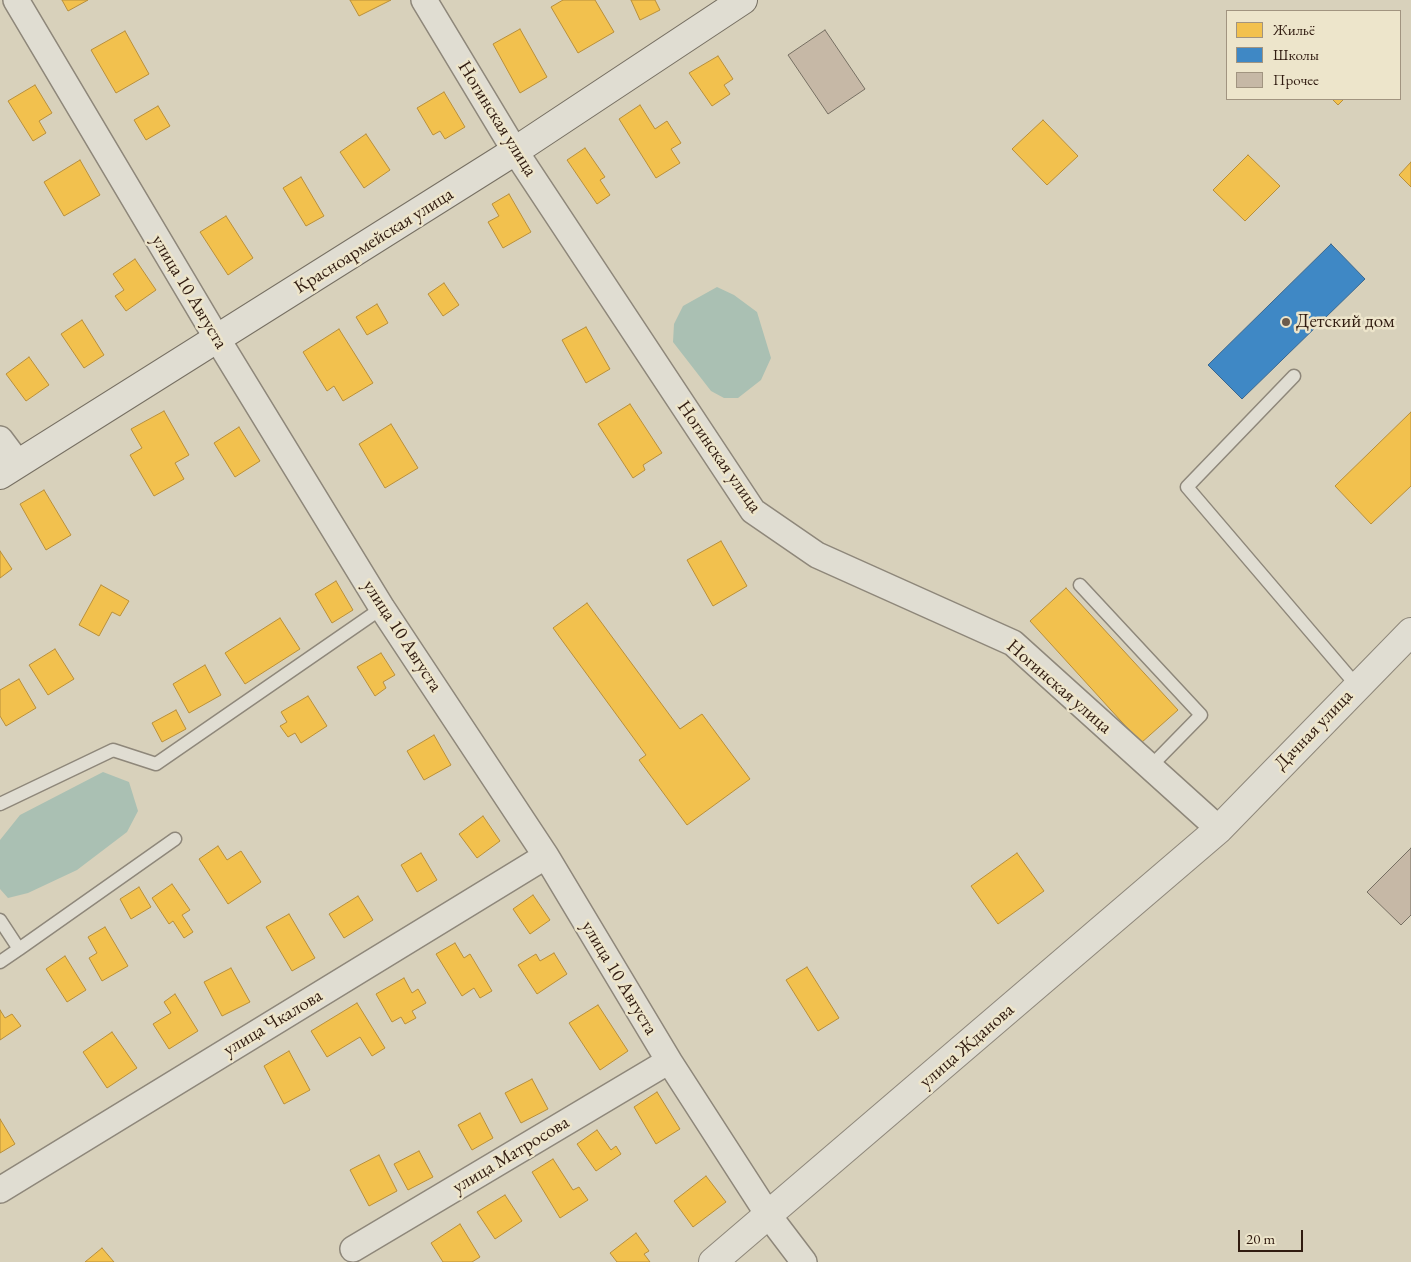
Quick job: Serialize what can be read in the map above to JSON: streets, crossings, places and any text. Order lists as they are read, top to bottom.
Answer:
{
  "streets": {
    "street": [
      "Ногинская улица",
      "Красноармейская улица",
      "улица 10 Августа",
      "Дачная улица",
      "улица Чкалова",
      "улица Жданова",
      "улица Матросова"
    ]
  },
  "crossings": [
    ["Ногинская улица", "Красноармейская улица"],
    ["Ногинская улица", "Дачная улица"],
    ["Ногинская улица", "улица Жданова"],
    ["Красноармейская улица", "улица 10 Августа"],
    ["улица 10 Августа", "улица Чкалова"],
    ["улица 10 Августа", "улица Жданова"],
    ["улица 10 Августа", "улица Матросова"],
    ["Дачная улица", "улица Жданова"]
  ],
  "places": ["Детский дом"],
  "legend": ["Жильё", "Школы", "Прочее"],
  "scale_bar": "20 m"
}
